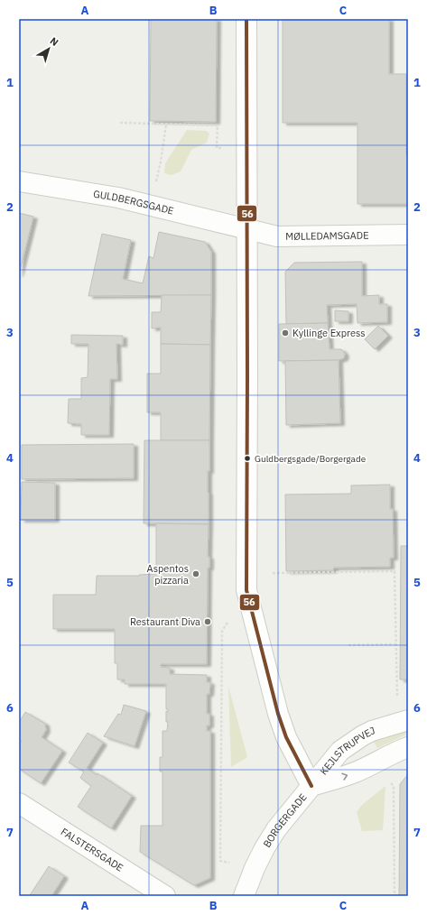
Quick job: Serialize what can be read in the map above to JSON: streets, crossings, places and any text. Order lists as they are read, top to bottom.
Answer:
{
  "streets": {
    "street": [
      "GULDBERGSGADE",
      "MØLLEDAMSGADE",
      "KEJLSTRUPVEJ",
      "BORGERGADE",
      "FALSTERSGADE"
    ]
  },
  "crossings": [
    ["GULDBERGSGADE", "MØLLEDAMSGADE"],
    ["GULDBERGSGADE", "BORGERGADE"],
    ["MØLLEDAMSGADE", "BORGERGADE"],
    ["KEJLSTRUPVEJ", "BORGERGADE"]
  ],
  "places": [
    "Kyllinge Express",
    "Guldbergsgade/Borgergade",
    "Aspentos pizzaria",
    "Restaurant Diva"
  ],
  "lines": ["transit line 56"],
  "north": "top right",
  "grid": {
    "columns": ["A", "B", "C"],
    "rows": [
      "1",
      "2",
      "3",
      "4",
      "5",
      "6",
      "7"
    ]
  }
}
